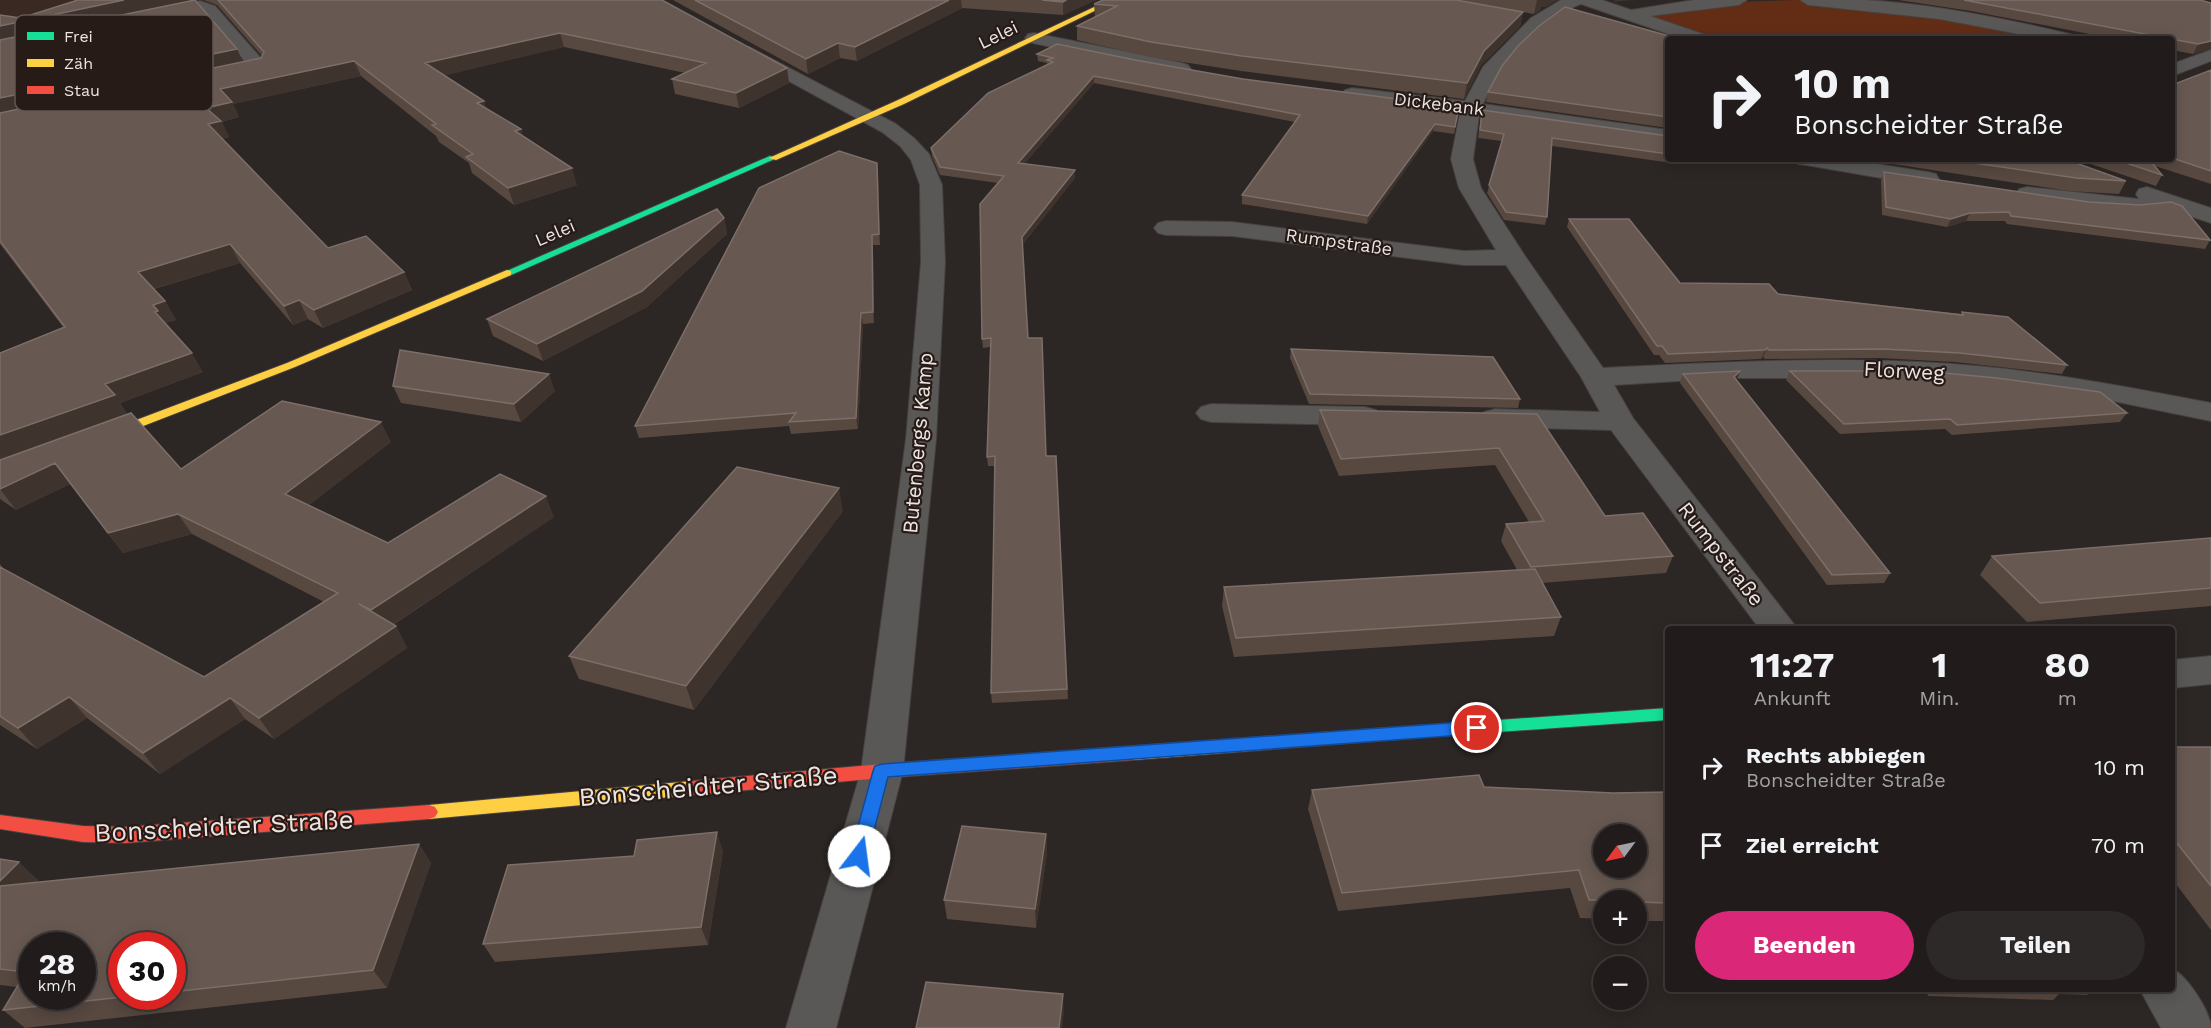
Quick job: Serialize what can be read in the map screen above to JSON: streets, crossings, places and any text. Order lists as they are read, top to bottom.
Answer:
{
  "streets": {
    "street": [
      "Lelei",
      "Dickebank",
      "Rumpstraße",
      "Florweg",
      "Butenbergs Kamp",
      "Bonscheidter Straße"
    ]
  },
  "crossings": [
    ["Lelei", "Butenbergs Kamp"],
    ["Dickebank", "Rumpstraße"],
    ["Rumpstraße", "Florweg"],
    ["Butenbergs Kamp", "Bonscheidter Straße"]
  ],
  "legend": ["Frei", "Zäh", "Stau"],
  "north": "bottom left",
  "page": {
    "turn": ["10 m", "Bonscheidter Straße"],
    "eta": [
      "11:27",
      "Ankunft",
      "1",
      "Min.",
      "80",
      "m"
    ],
    "list": [
      {
        "name": "Rechts abbiegen",
        "note": "Bonscheidter Straße",
        "value": "10 m"
      },
      {
        "name": "Ziel erreicht",
        "value": "70 m"
      }
    ],
    "map_buttons": ["+", "−"],
    "buttons": ["Beenden", "Teilen"],
    "speed": "28 km/h",
    "limit": "30"
  }
}
